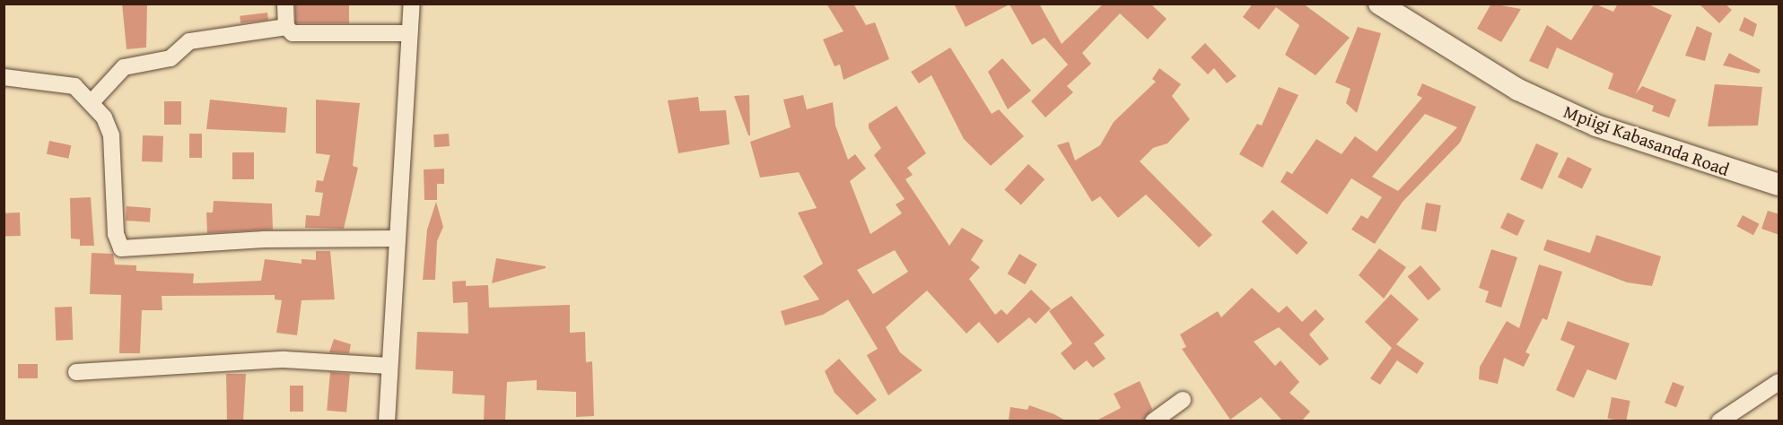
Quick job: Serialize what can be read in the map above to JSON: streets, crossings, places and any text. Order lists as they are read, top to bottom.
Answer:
{
  "streets": {
    "main road": ["Mpiigi Kabasanda Road"]
  }
}
